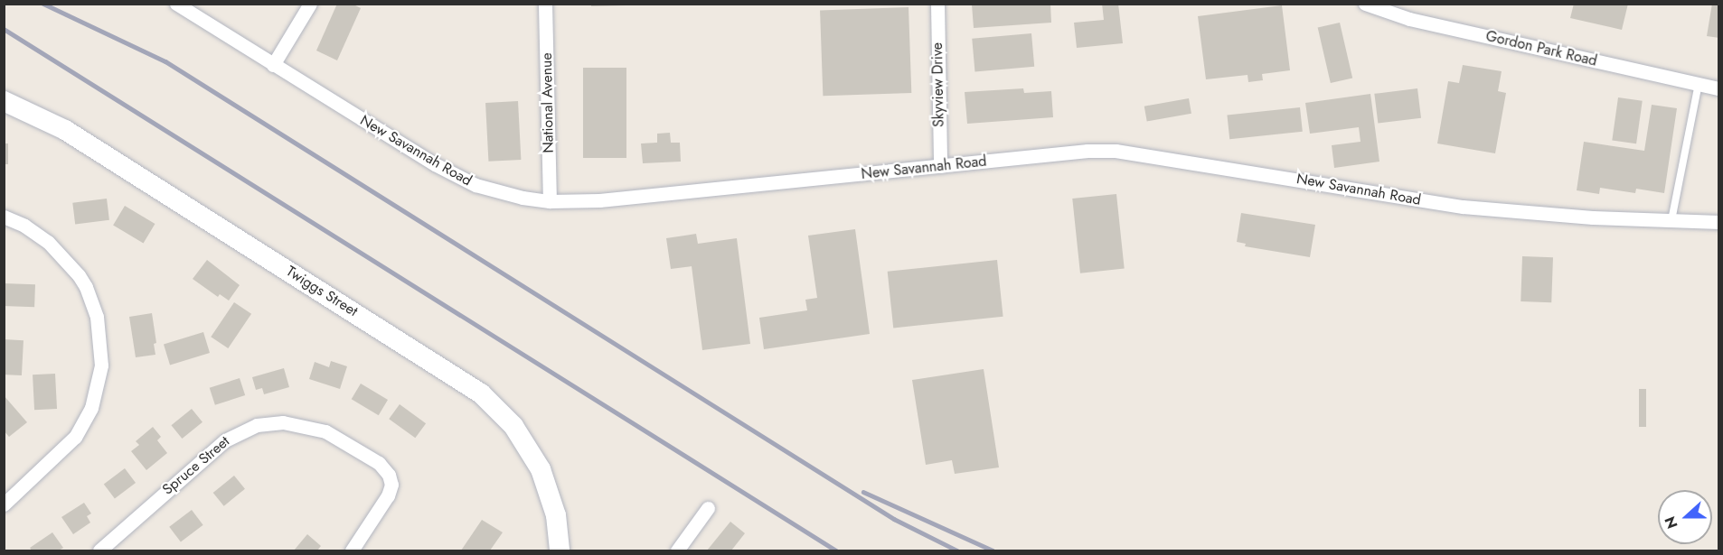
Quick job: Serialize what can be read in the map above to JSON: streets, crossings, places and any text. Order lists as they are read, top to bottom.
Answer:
{
  "streets": {
    "main road": ["Twiggs Street"],
    "street": [
      "Gordon Park Road",
      "Skyview Drive",
      "National Avenue",
      "New Savannah Road",
      "Spruce Street"
    ]
  },
  "crossings": [
    ["Skyview Drive", "New Savannah Road"],
    ["National Avenue", "New Savannah Road"]
  ],
  "north": "left"
}
